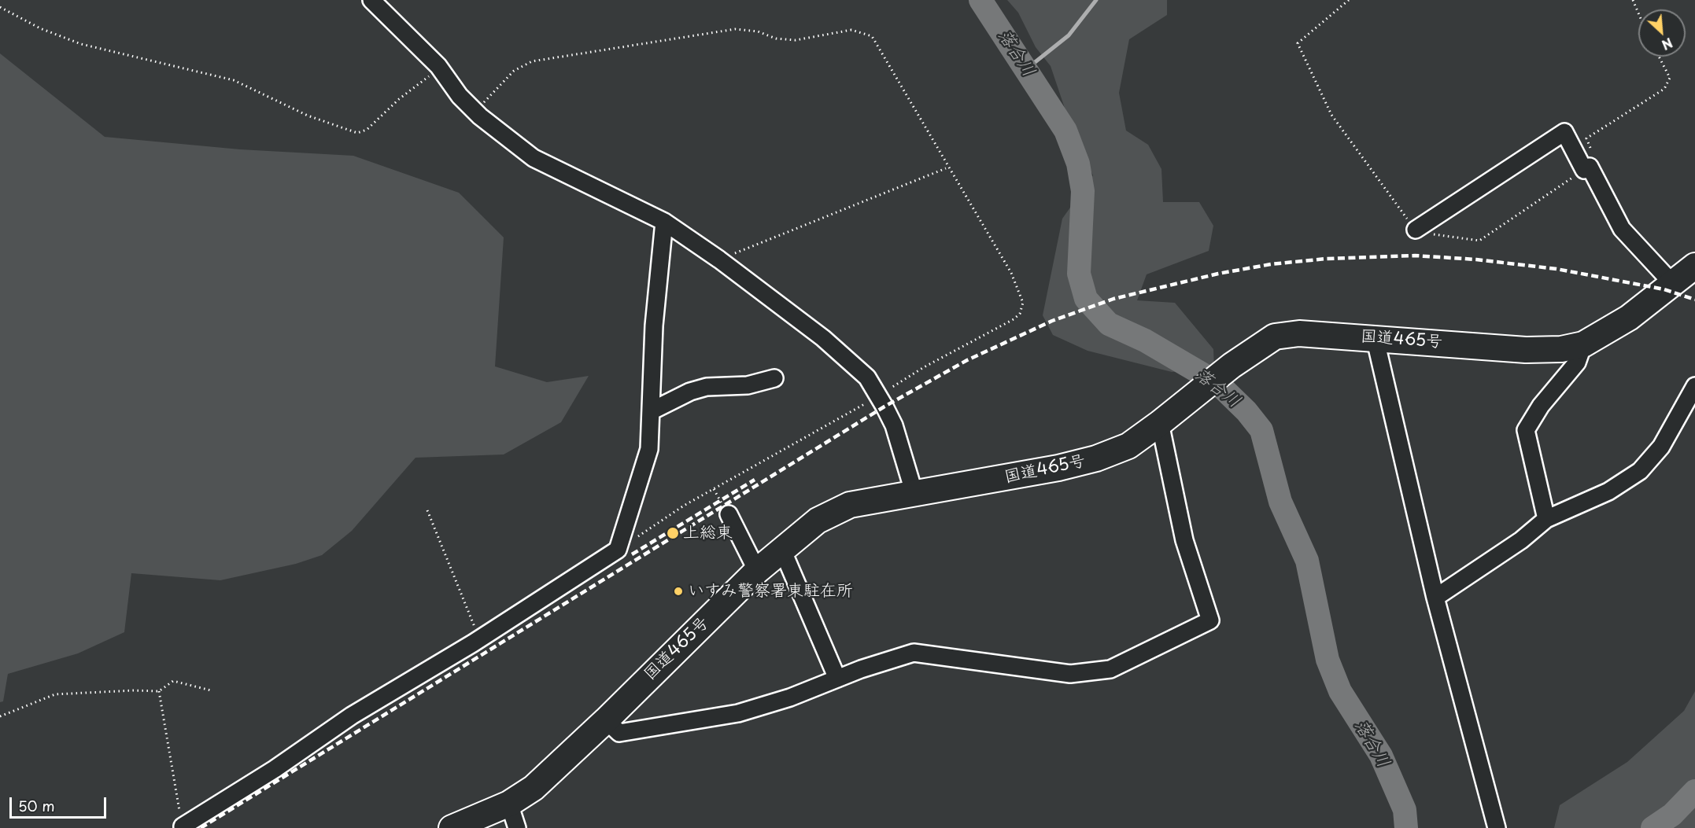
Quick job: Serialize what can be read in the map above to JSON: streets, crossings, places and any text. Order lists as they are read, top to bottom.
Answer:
{
  "streets": {
    "highway": ["国道465号"]
  },
  "water": ["落合川"],
  "places": ["上総東", "いすみ警察署東駐在所"],
  "scale_bar": "50 m",
  "north": "bottom right"
}
